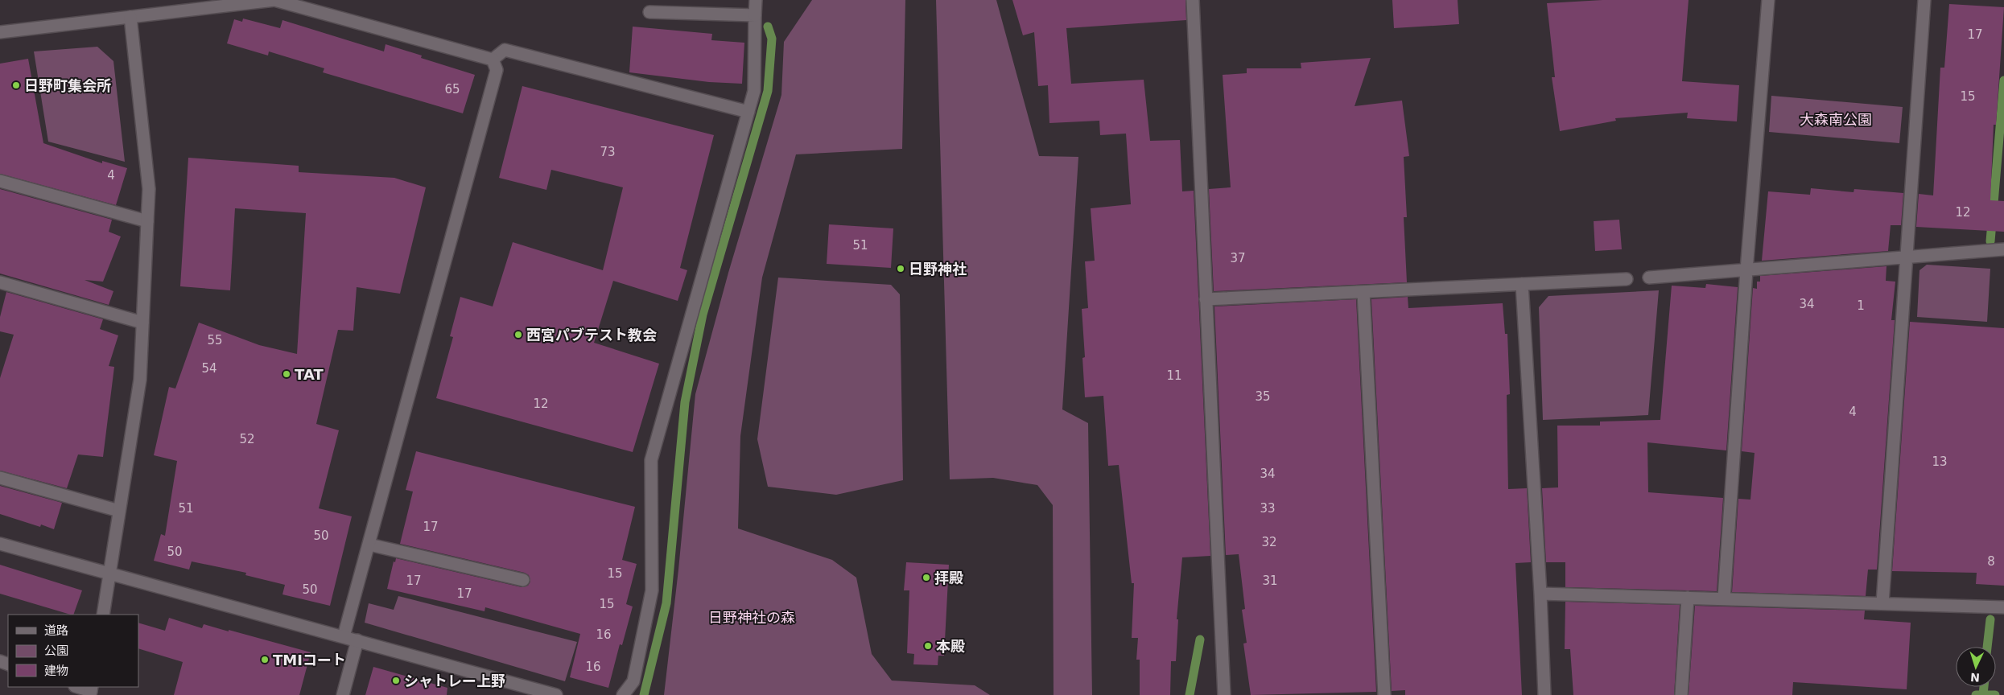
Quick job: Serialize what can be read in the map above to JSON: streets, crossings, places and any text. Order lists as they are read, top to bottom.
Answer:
{
  "parks": ["大森南公園", "日野神社の森"],
  "places": [
    "日野町集会所",
    "日野神社",
    "西宮パブテスト教会",
    "TAT",
    "拝殿",
    "本殿",
    "TMIコート",
    "シャトレー上野"
  ],
  "house_numbers": [
    "17",
    "65",
    "15",
    "73",
    "4",
    "12",
    "51",
    "37",
    "34",
    "1",
    "55",
    "54",
    "11",
    "35",
    "12",
    "4",
    "52",
    "13",
    "34",
    "51",
    "33",
    "17",
    "50",
    "32",
    "50",
    "8",
    "15",
    "17",
    "31",
    "50",
    "17",
    "15",
    "16",
    "16"
  ],
  "legend": ["道路", "公園", "建物"],
  "north": "bottom"
}
